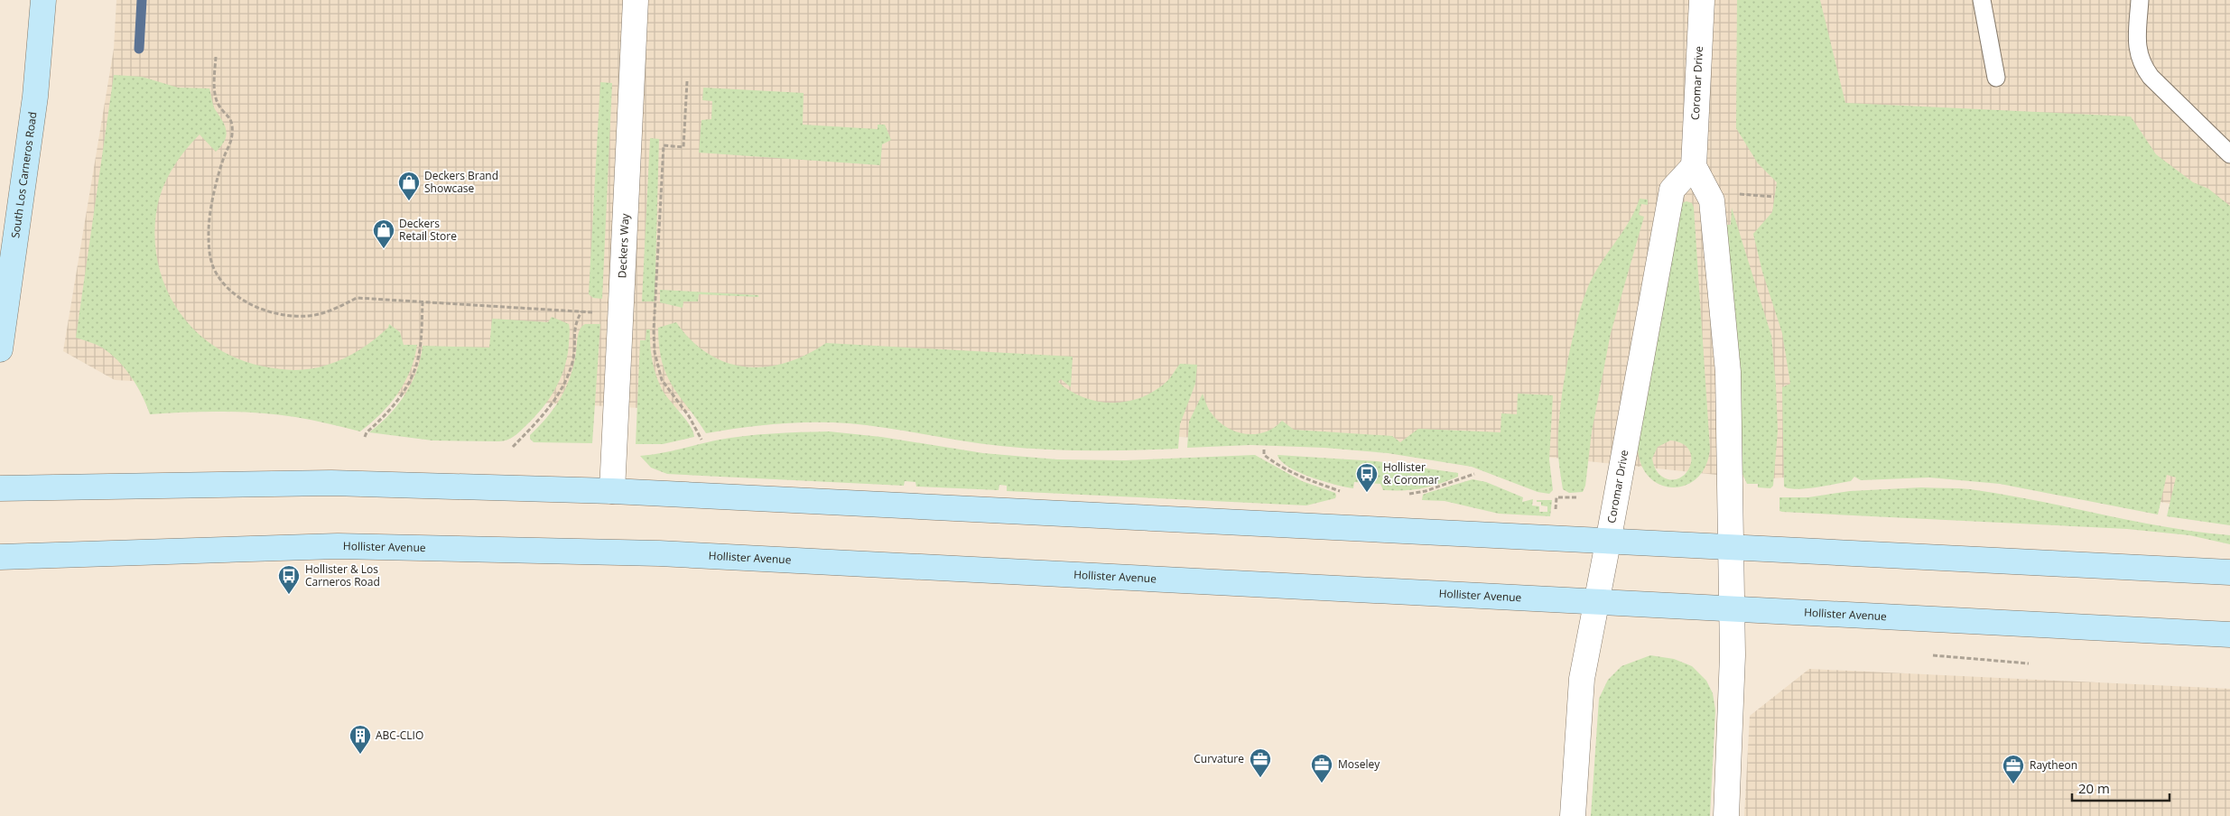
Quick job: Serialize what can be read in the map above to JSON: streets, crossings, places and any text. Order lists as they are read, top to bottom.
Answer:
{
  "streets": {
    "main road": ["South Los Carneros Road", "Hollister Avenue"],
    "street": ["Coromar Drive", "Deckers Way"]
  },
  "crossings": [
    ["Coromar Drive", "Hollister Avenue"]
  ],
  "places": {
    "shop": ["Deckers Brand Showcase", "Deckers Retail Store"],
    "bus stop": ["Hollister & Coromar", "Hollister & Los Carneros Road"],
    "building": ["ABC-CLIO"],
    "office": ["Curvature", "Moseley", "Raytheon"]
  },
  "scale_bar": "20 m"
}
